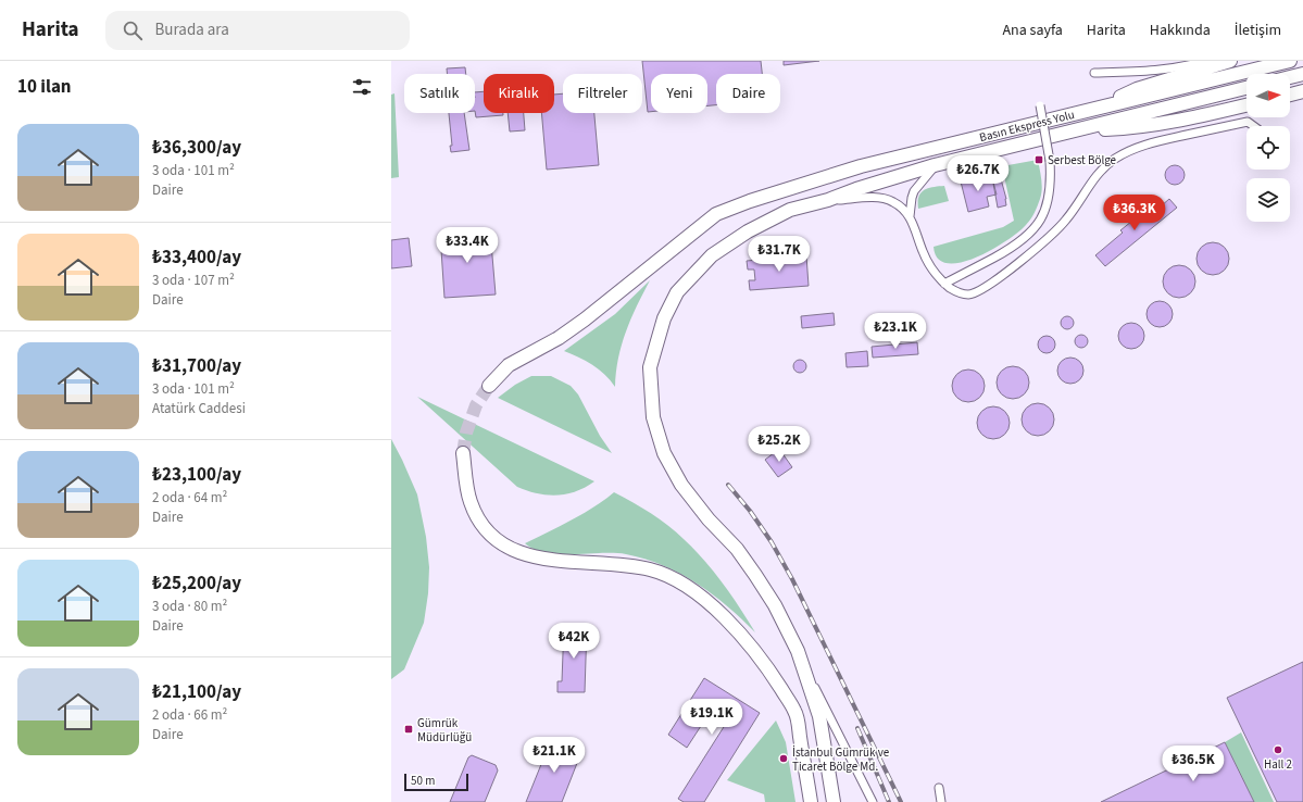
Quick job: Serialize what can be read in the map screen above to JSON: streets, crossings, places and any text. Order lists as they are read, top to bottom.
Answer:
{
  "streets": {
    "main road": ["Basın Ekspress Yolu"]
  },
  "places": {
    "transit": ["Serbest Bölge", "Gümrük Müdürlüğü"],
    "other": ["Hall 2", "İstanbul Gümrük ve Ticaret Bölge Md."]
  },
  "scale_bar": "50 m",
  "north": "right",
  "page": {
    "header": "Harita",
    "search": "Burada ara",
    "nav": [
      "Ana sayfa",
      "Harita",
      "Hakkında",
      "İletişim"
    ],
    "heading": "10 ilan",
    "chip": [
      "Satılık",
      "Kiralık",
      "Filtreler",
      "Yeni",
      "Daire"
    ],
    "list": [
      {
        "name": "₺36,300/ay",
        "note": "3 oda · 101 m² · Daire"
      },
      {
        "name": "₺33,400/ay",
        "note": "3 oda · 107 m² · Daire"
      },
      {
        "name": "₺31,700/ay",
        "note": "3 oda · 101 m² · Atatürk Caddesi"
      },
      {
        "name": "₺23,100/ay",
        "note": "2 oda · 64 m² · Daire"
      },
      {
        "name": "₺25,200/ay",
        "note": "3 oda · 80 m² · Daire"
      },
      {
        "name": "₺21,100/ay",
        "note": "2 oda · 66 m² · Daire"
      }
    ],
    "price": [
      "₺26.7K",
      "₺36.3K",
      "₺33.4K",
      "₺31.7K",
      "₺23.1K",
      "₺25.2K",
      "₺42K",
      "₺19.1K",
      "₺21.1K",
      "₺36.5K"
    ],
    "scale": "50 m"
  }
}
